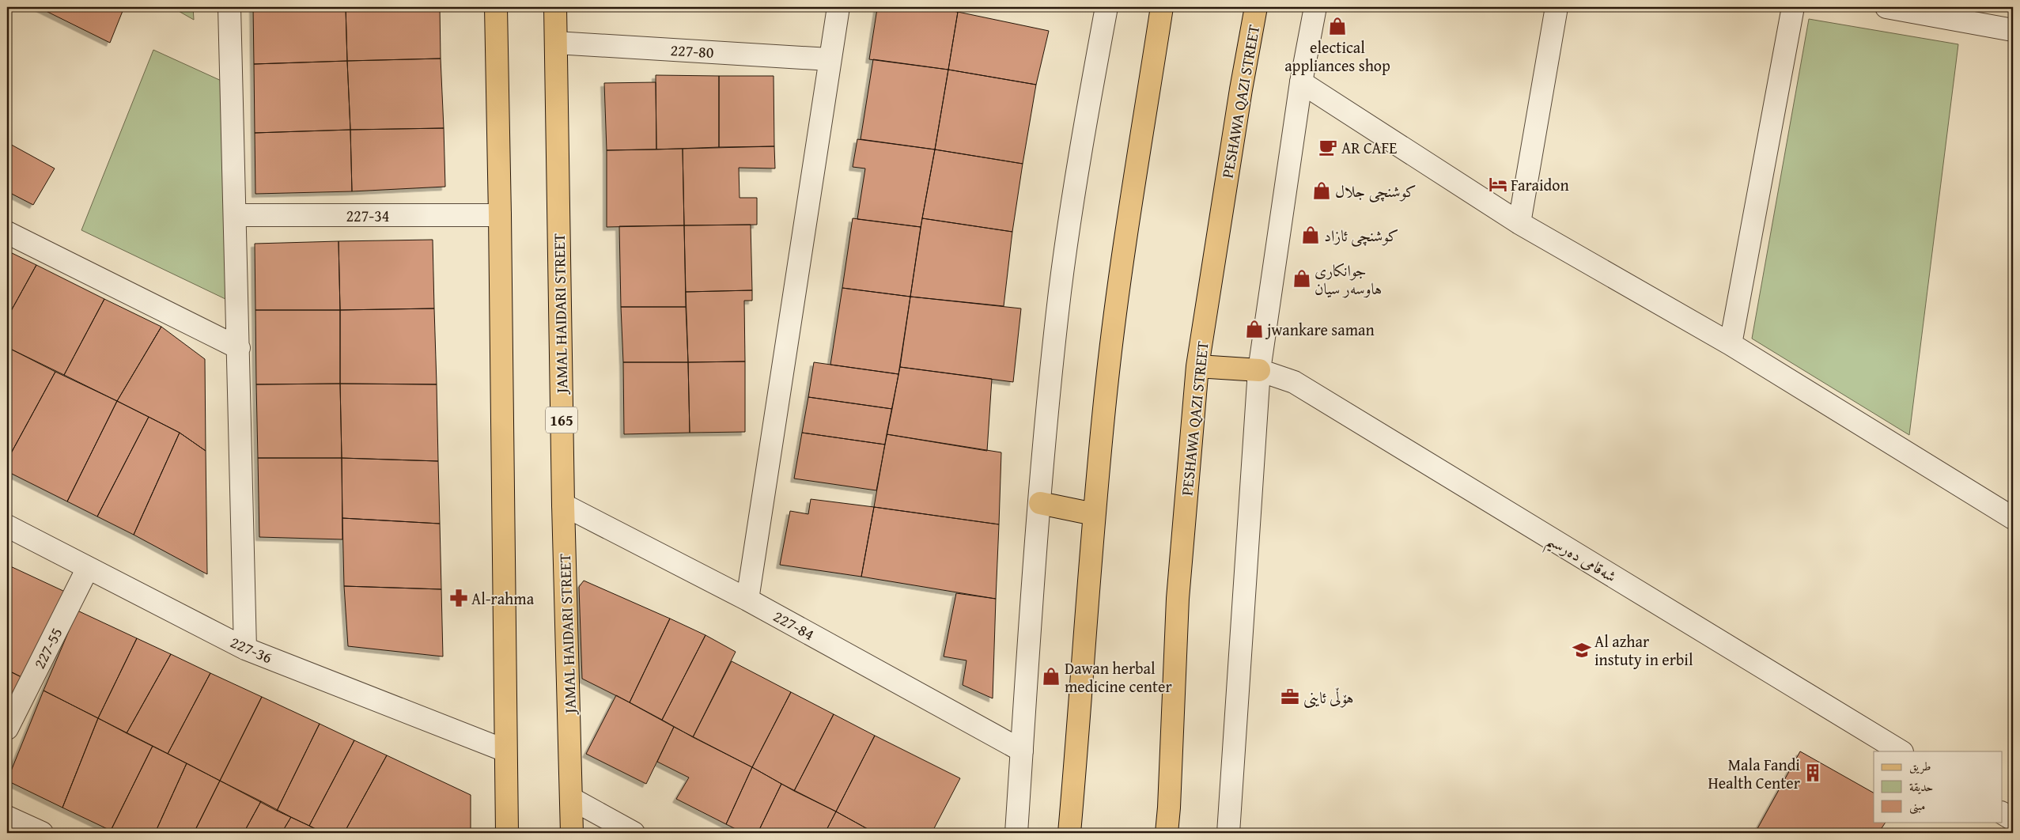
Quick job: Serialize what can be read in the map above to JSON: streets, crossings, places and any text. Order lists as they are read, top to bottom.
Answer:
{
  "streets": {
    "main road": ["PESHAWA QAZI STREET", "JAMAL HAIDARI STREET", "165"],
    "street": [
      "227-80",
      "227-34",
      "شەقامی دەرسیم",
      "227-84",
      "227-55",
      "227-36"
    ]
  },
  "crossings": [
    ["227-80", "JAMAL HAIDARI STREET"],
    ["JAMAL HAIDARI STREET", "227-84"],
    ["227-55", "227-36"]
  ],
  "places": {
    "shop": [
      "electical appliances shop",
      "کوشنچی جلال",
      "کوشنچی ئازاد",
      "جوانکاری هاوسەر سیان",
      "jwankare saman",
      "Dawan herbal medicine center"
    ],
    "cafe": ["AR CAFE"],
    "hotel": ["Faraidon"],
    "pharmacy": ["Al-rahma"],
    "school or university": ["Al azhar instuty in erbil"],
    "office": ["هۆڵی ئاینی"],
    "building": ["Mala Fandi Health Center"]
  },
  "legend": ["طريق", "حديقة", "مبنى"]
}
